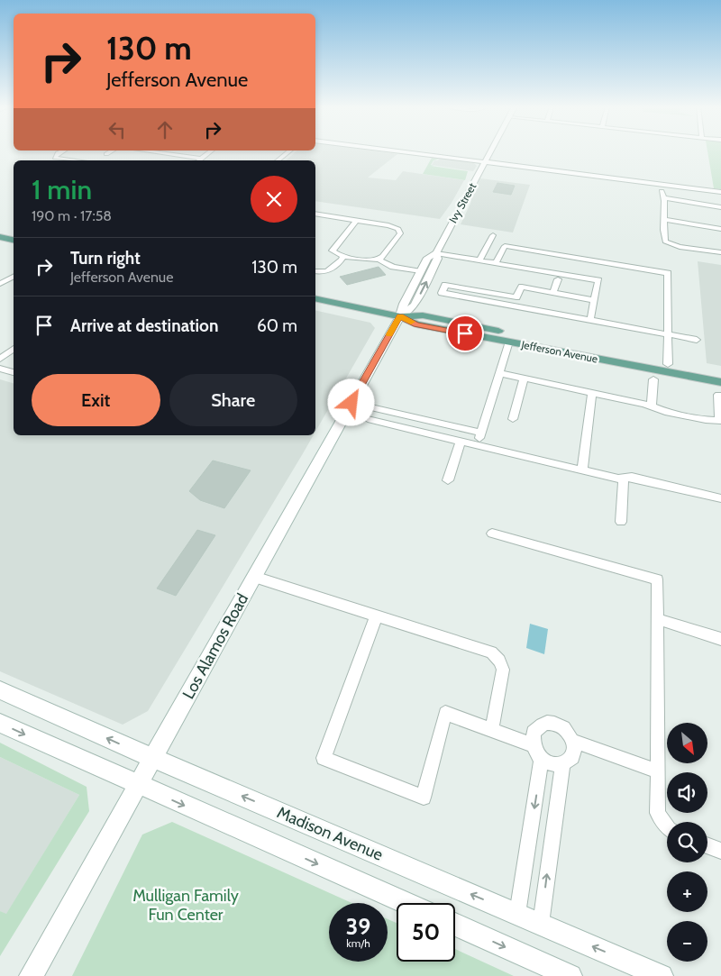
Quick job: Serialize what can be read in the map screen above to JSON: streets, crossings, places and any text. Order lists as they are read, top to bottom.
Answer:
{
  "streets": {
    "main road": ["Jefferson Avenue", "Los Alamos Road", "Madison Avenue"],
    "street": ["Ivy Street"]
  },
  "crossings": [
    ["Ivy Street", "Jefferson Avenue"],
    ["Ivy Street", "Los Alamos Road"],
    ["Jefferson Avenue", "Los Alamos Road"],
    ["Los Alamos Road", "Madison Avenue"]
  ],
  "parks": ["Mulligan Family Fun Center"],
  "north": "bottom right",
  "page": {
    "turn": ["130 m", "Jefferson Avenue"],
    "heading": ["1 min", "190 m · 17:58"],
    "list": [
      {
        "name": "Turn right",
        "note": "Jefferson Avenue",
        "value": "130 m"
      },
      {
        "name": "Arrive at destination",
        "value": "60 m"
      }
    ],
    "buttons": ["Exit", "Share"],
    "map_buttons": ["+", "−"],
    "speed": "39 km/h",
    "limit": "50"
  }
}
